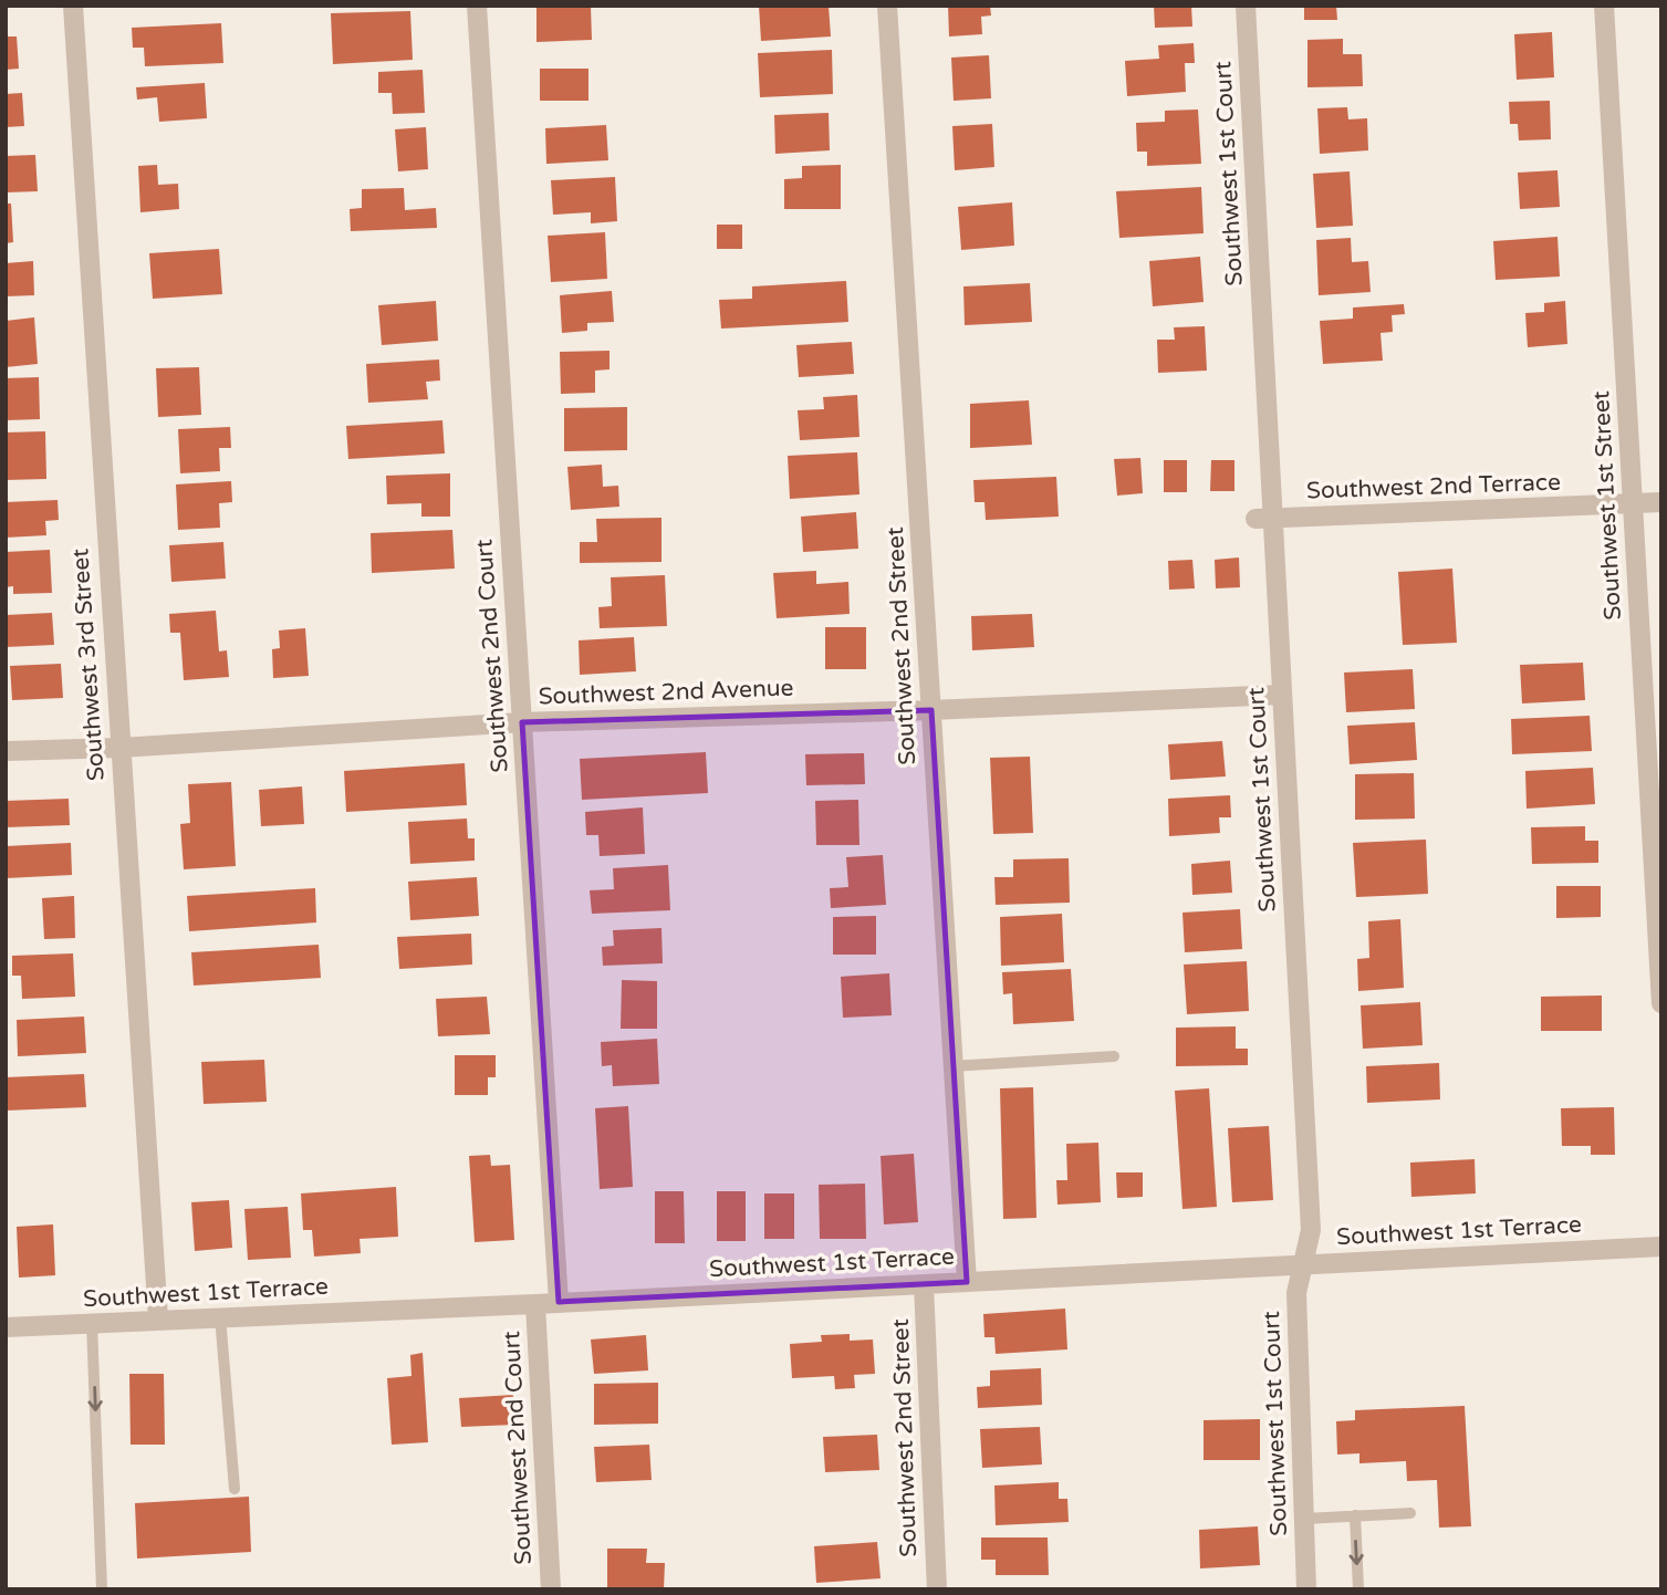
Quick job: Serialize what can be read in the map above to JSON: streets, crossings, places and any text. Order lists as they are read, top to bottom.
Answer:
{
  "streets": {
    "street": [
      "Southwest 1st Court",
      "Southwest 2nd Terrace",
      "Southwest 1st Street",
      "Southwest 2nd Street",
      "Southwest 2nd Court",
      "Southwest 3rd Street",
      "Southwest 2nd Avenue",
      "Southwest 1st Terrace"
    ]
  },
  "crossings": [
    ["Southwest 1st Court", "Southwest 2nd Terrace"],
    ["Southwest 1st Court", "Southwest 2nd Avenue"],
    ["Southwest 1st Court", "Southwest 1st Terrace"],
    ["Southwest 2nd Terrace", "Southwest 1st Street"],
    ["Southwest 2nd Street", "Southwest 2nd Avenue"],
    ["Southwest 2nd Street", "Southwest 1st Terrace"],
    ["Southwest 2nd Court", "Southwest 2nd Avenue"],
    ["Southwest 2nd Court", "Southwest 1st Terrace"],
    ["Southwest 3rd Street", "Southwest 2nd Avenue"],
    ["Southwest 3rd Street", "Southwest 1st Terrace"]
  ]
}
